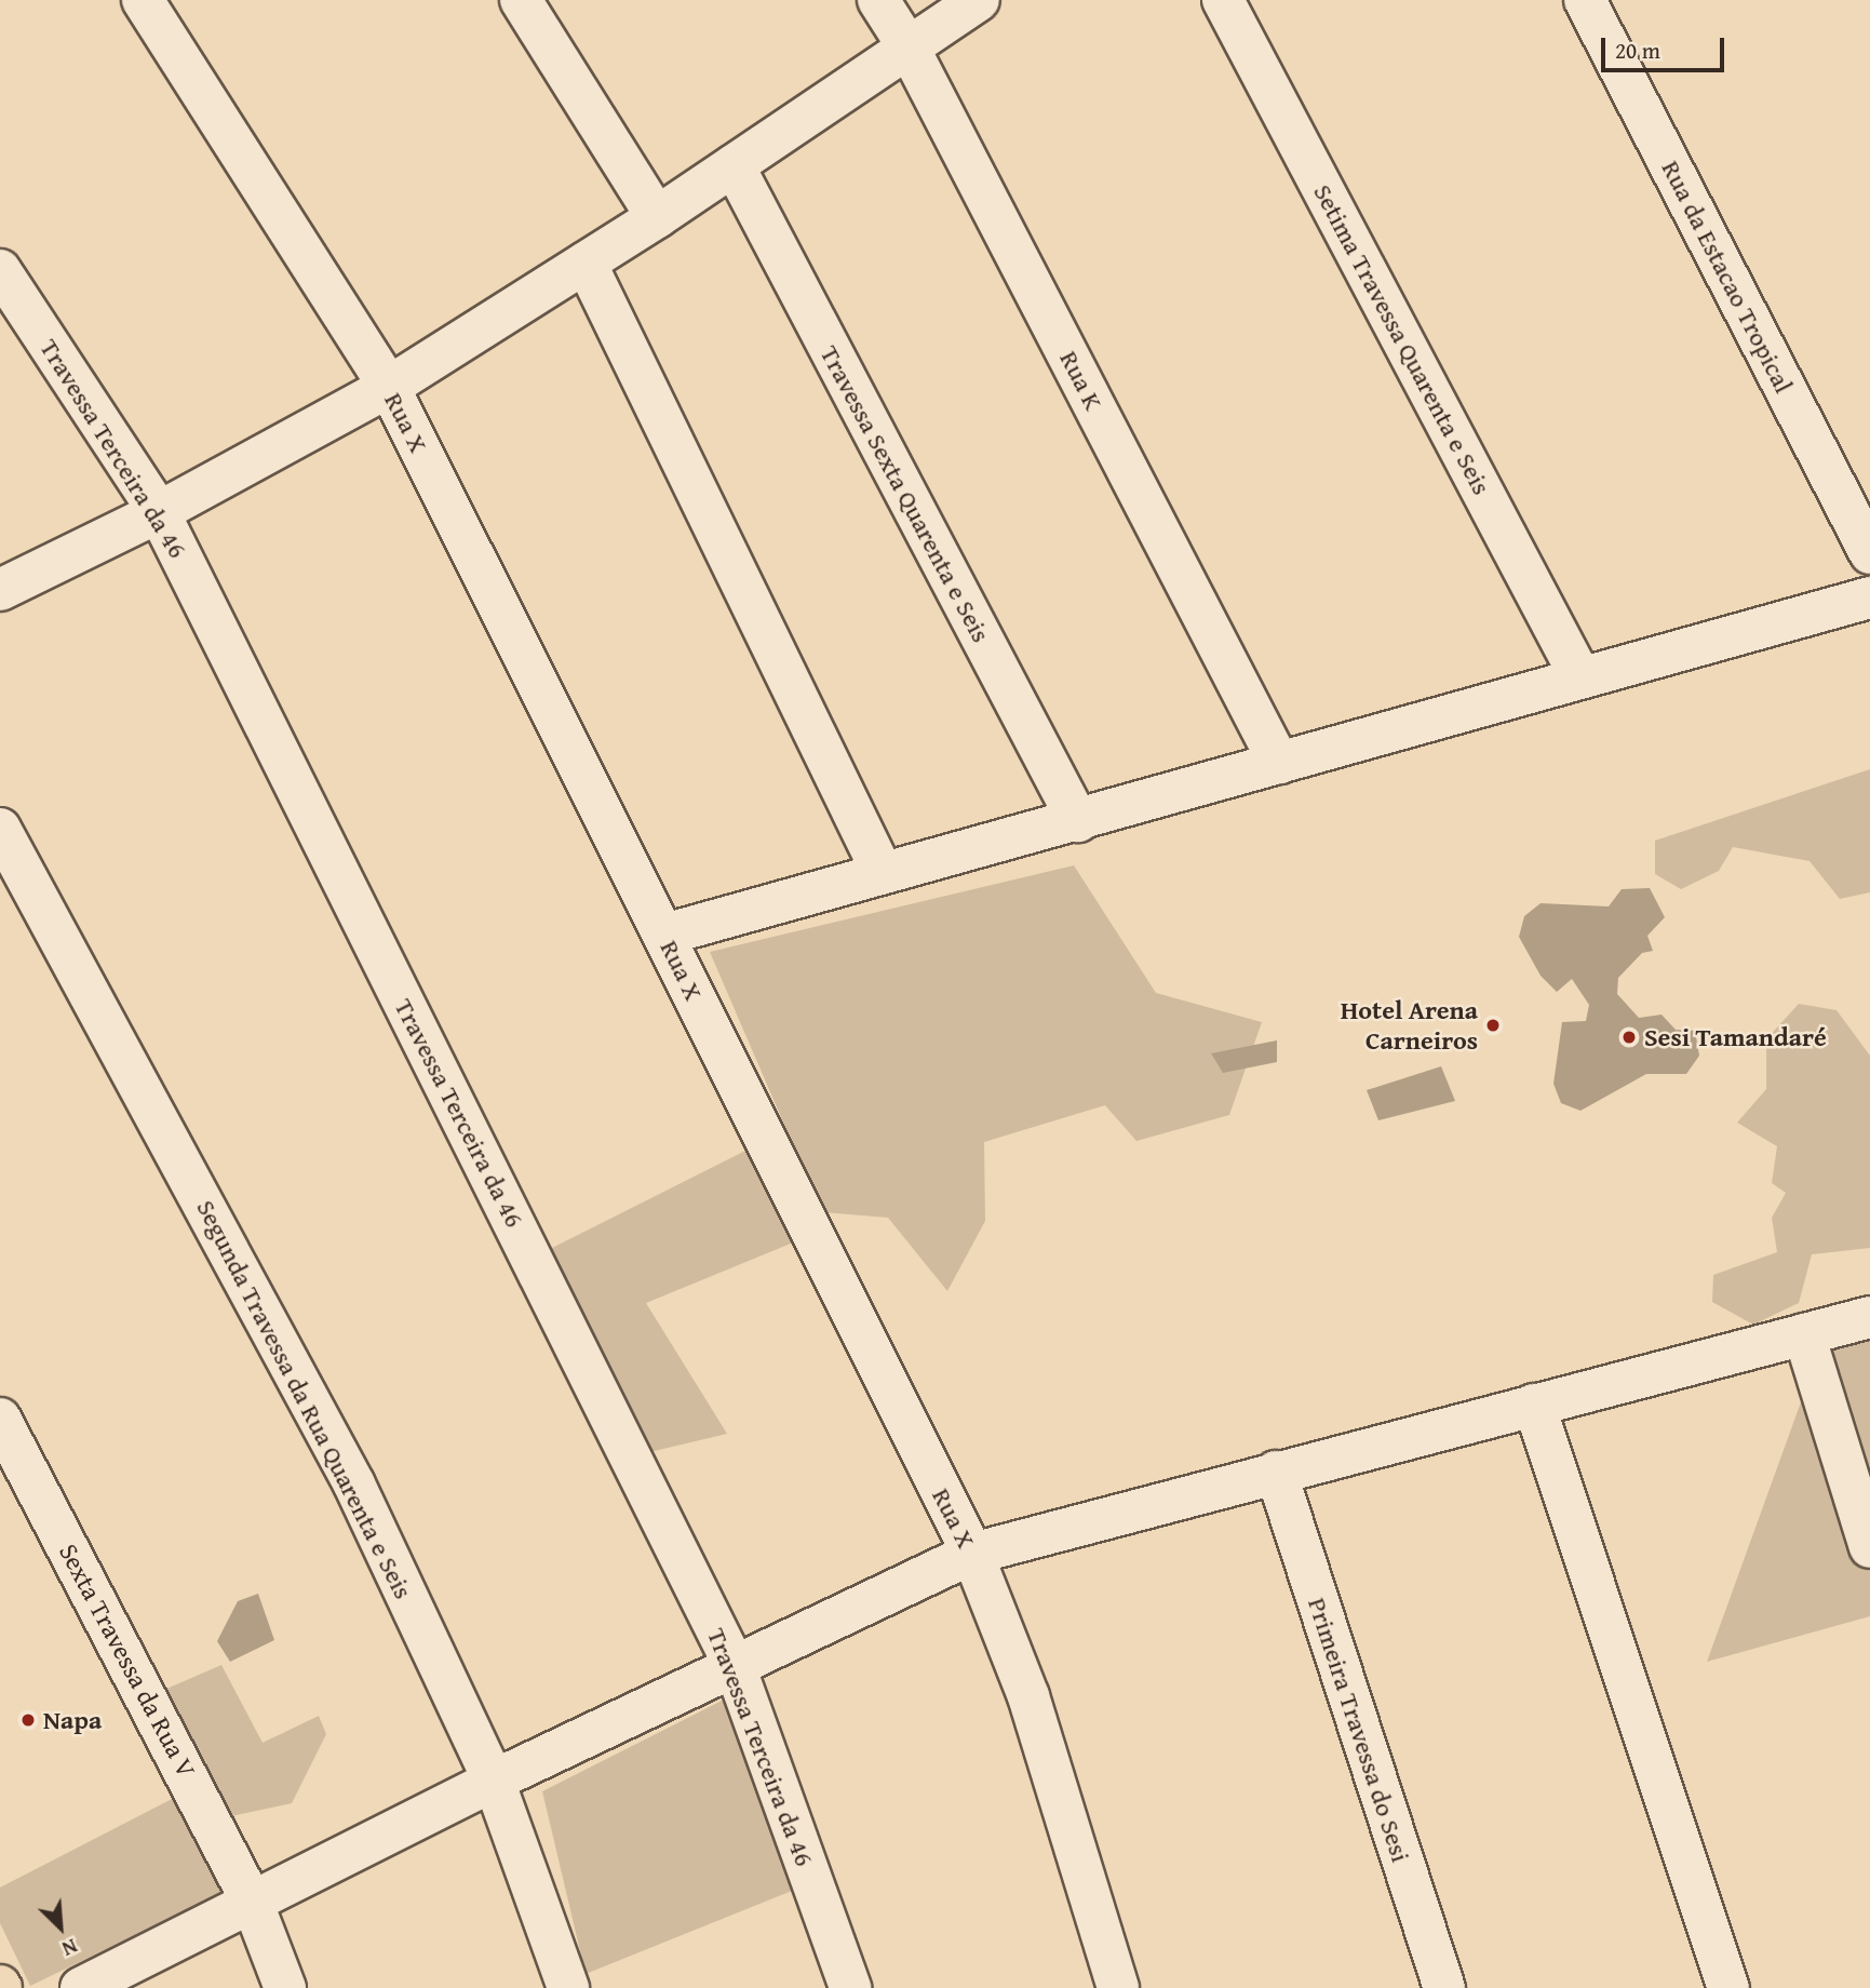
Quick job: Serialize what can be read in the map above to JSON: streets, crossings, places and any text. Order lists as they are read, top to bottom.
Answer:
{
  "streets": {
    "street": [
      "Rua da Estacao Tropical",
      "Setima Travessa Quarenta e Seis",
      "Rua K",
      "Rua X",
      "Travessa Terceira da 46",
      "Travessa Sexta Quarenta e Seis",
      "Segunda Travessa da Rua Quarenta e Seis",
      "Sexta Travessa da Rua V",
      "Primeira Travessa do Sesi"
    ]
  },
  "places": ["Hotel Arena Carneiros", "Sesi Tamandaré", "Napa"],
  "scale_bar": "20 m",
  "north": "bottom right"
}
